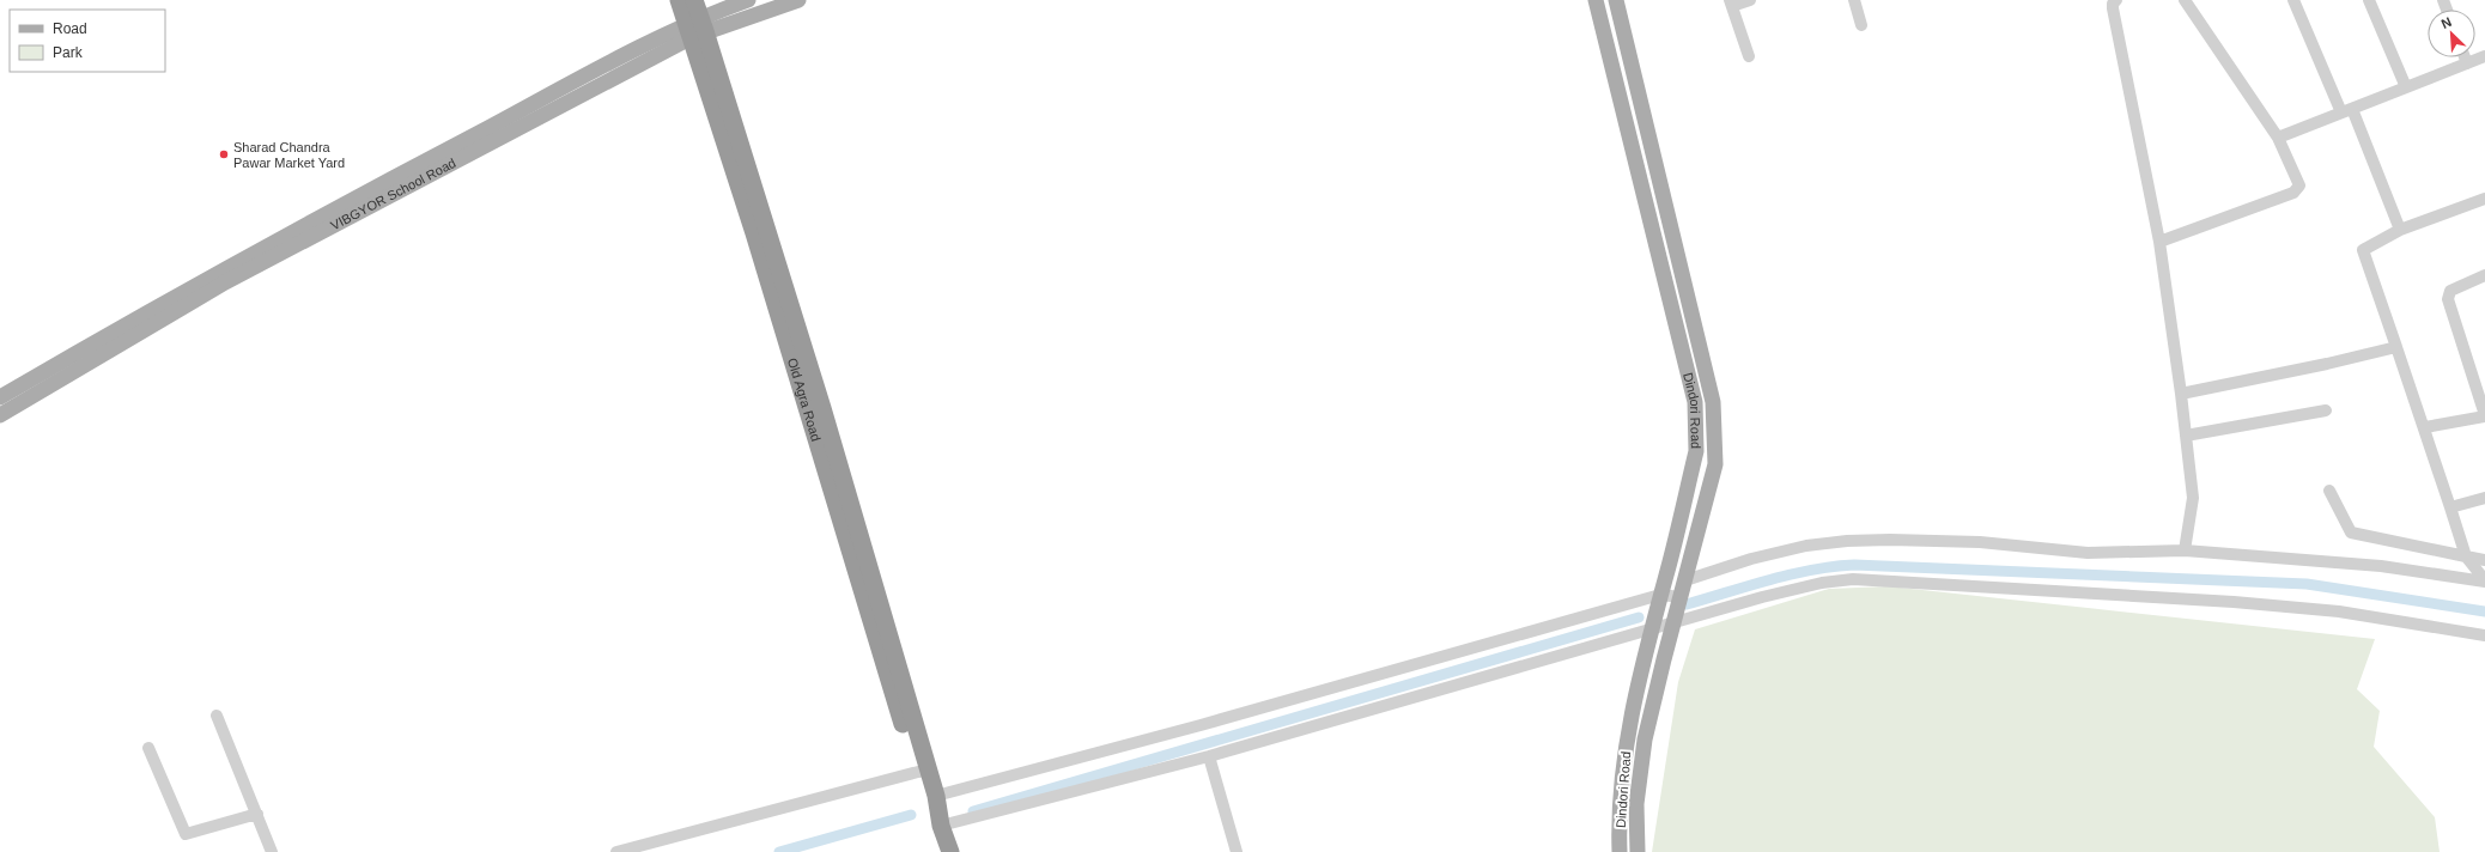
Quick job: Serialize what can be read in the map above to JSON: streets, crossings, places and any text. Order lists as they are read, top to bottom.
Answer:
{
  "streets": {
    "main road": ["VIBGYOR School Road", "Dindori Road"]
  },
  "places": ["Sharad Chandra Pawar Market Yard"],
  "legend": ["Road", "Park"],
  "north": "top left"
}
